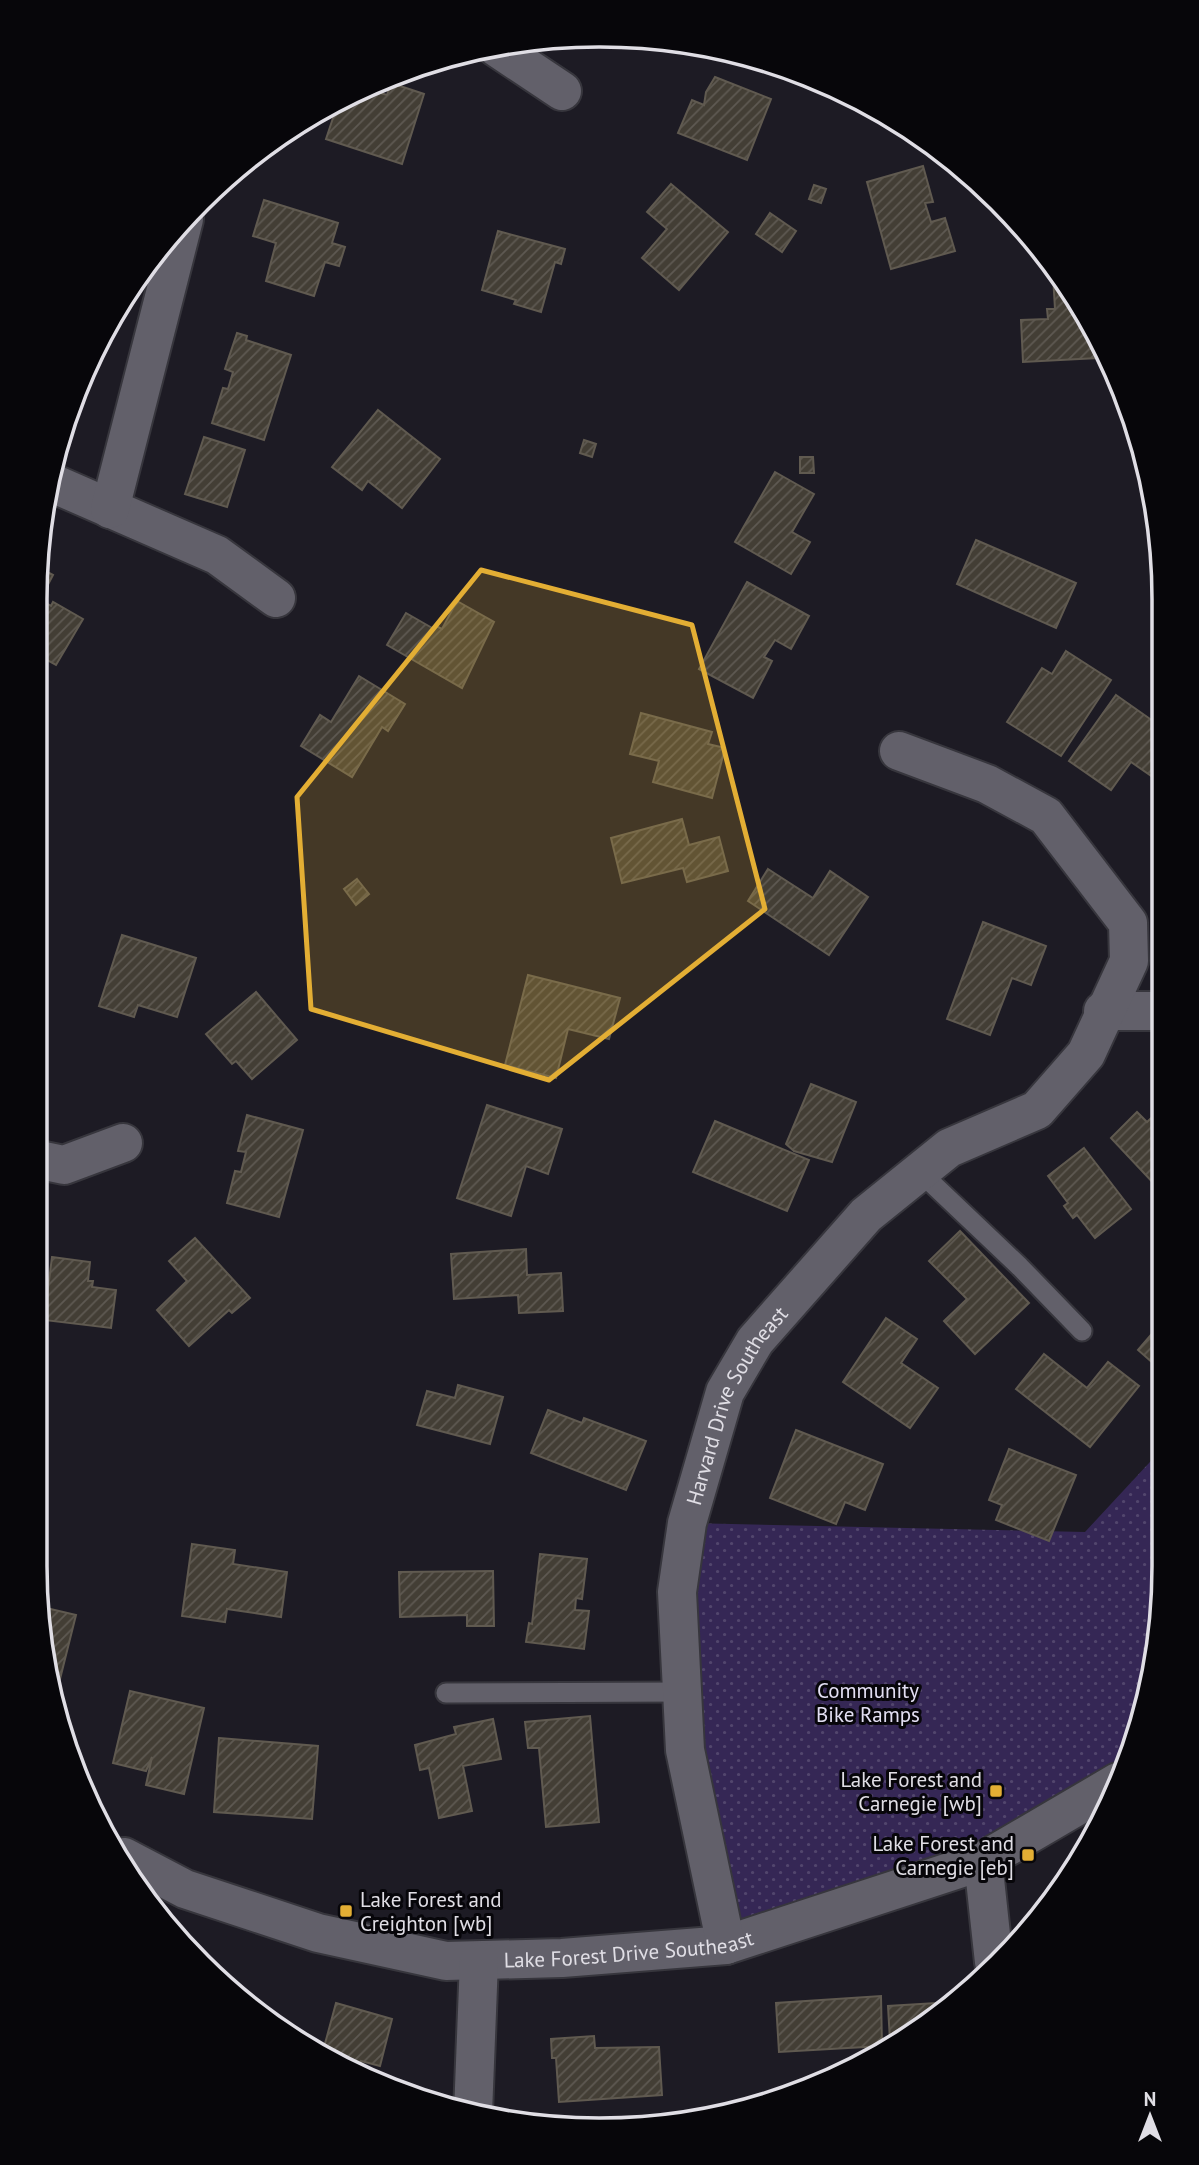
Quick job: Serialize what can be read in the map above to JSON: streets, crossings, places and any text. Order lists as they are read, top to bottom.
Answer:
{
  "streets": {
    "street": ["Harvard Drive Southeast", "Lake Forest Drive Southeast"]
  },
  "crossings": [
    ["Harvard Drive Southeast", "Lake Forest Drive Southeast"]
  ],
  "parks": ["Community Bike Ramps"],
  "places": {
    "transit": ["Lake Forest and Carnegie [wb]", "Lake Forest and Carnegie [eb]", "Lake Forest and Creighton [wb]"]
  },
  "north": "top"
}
